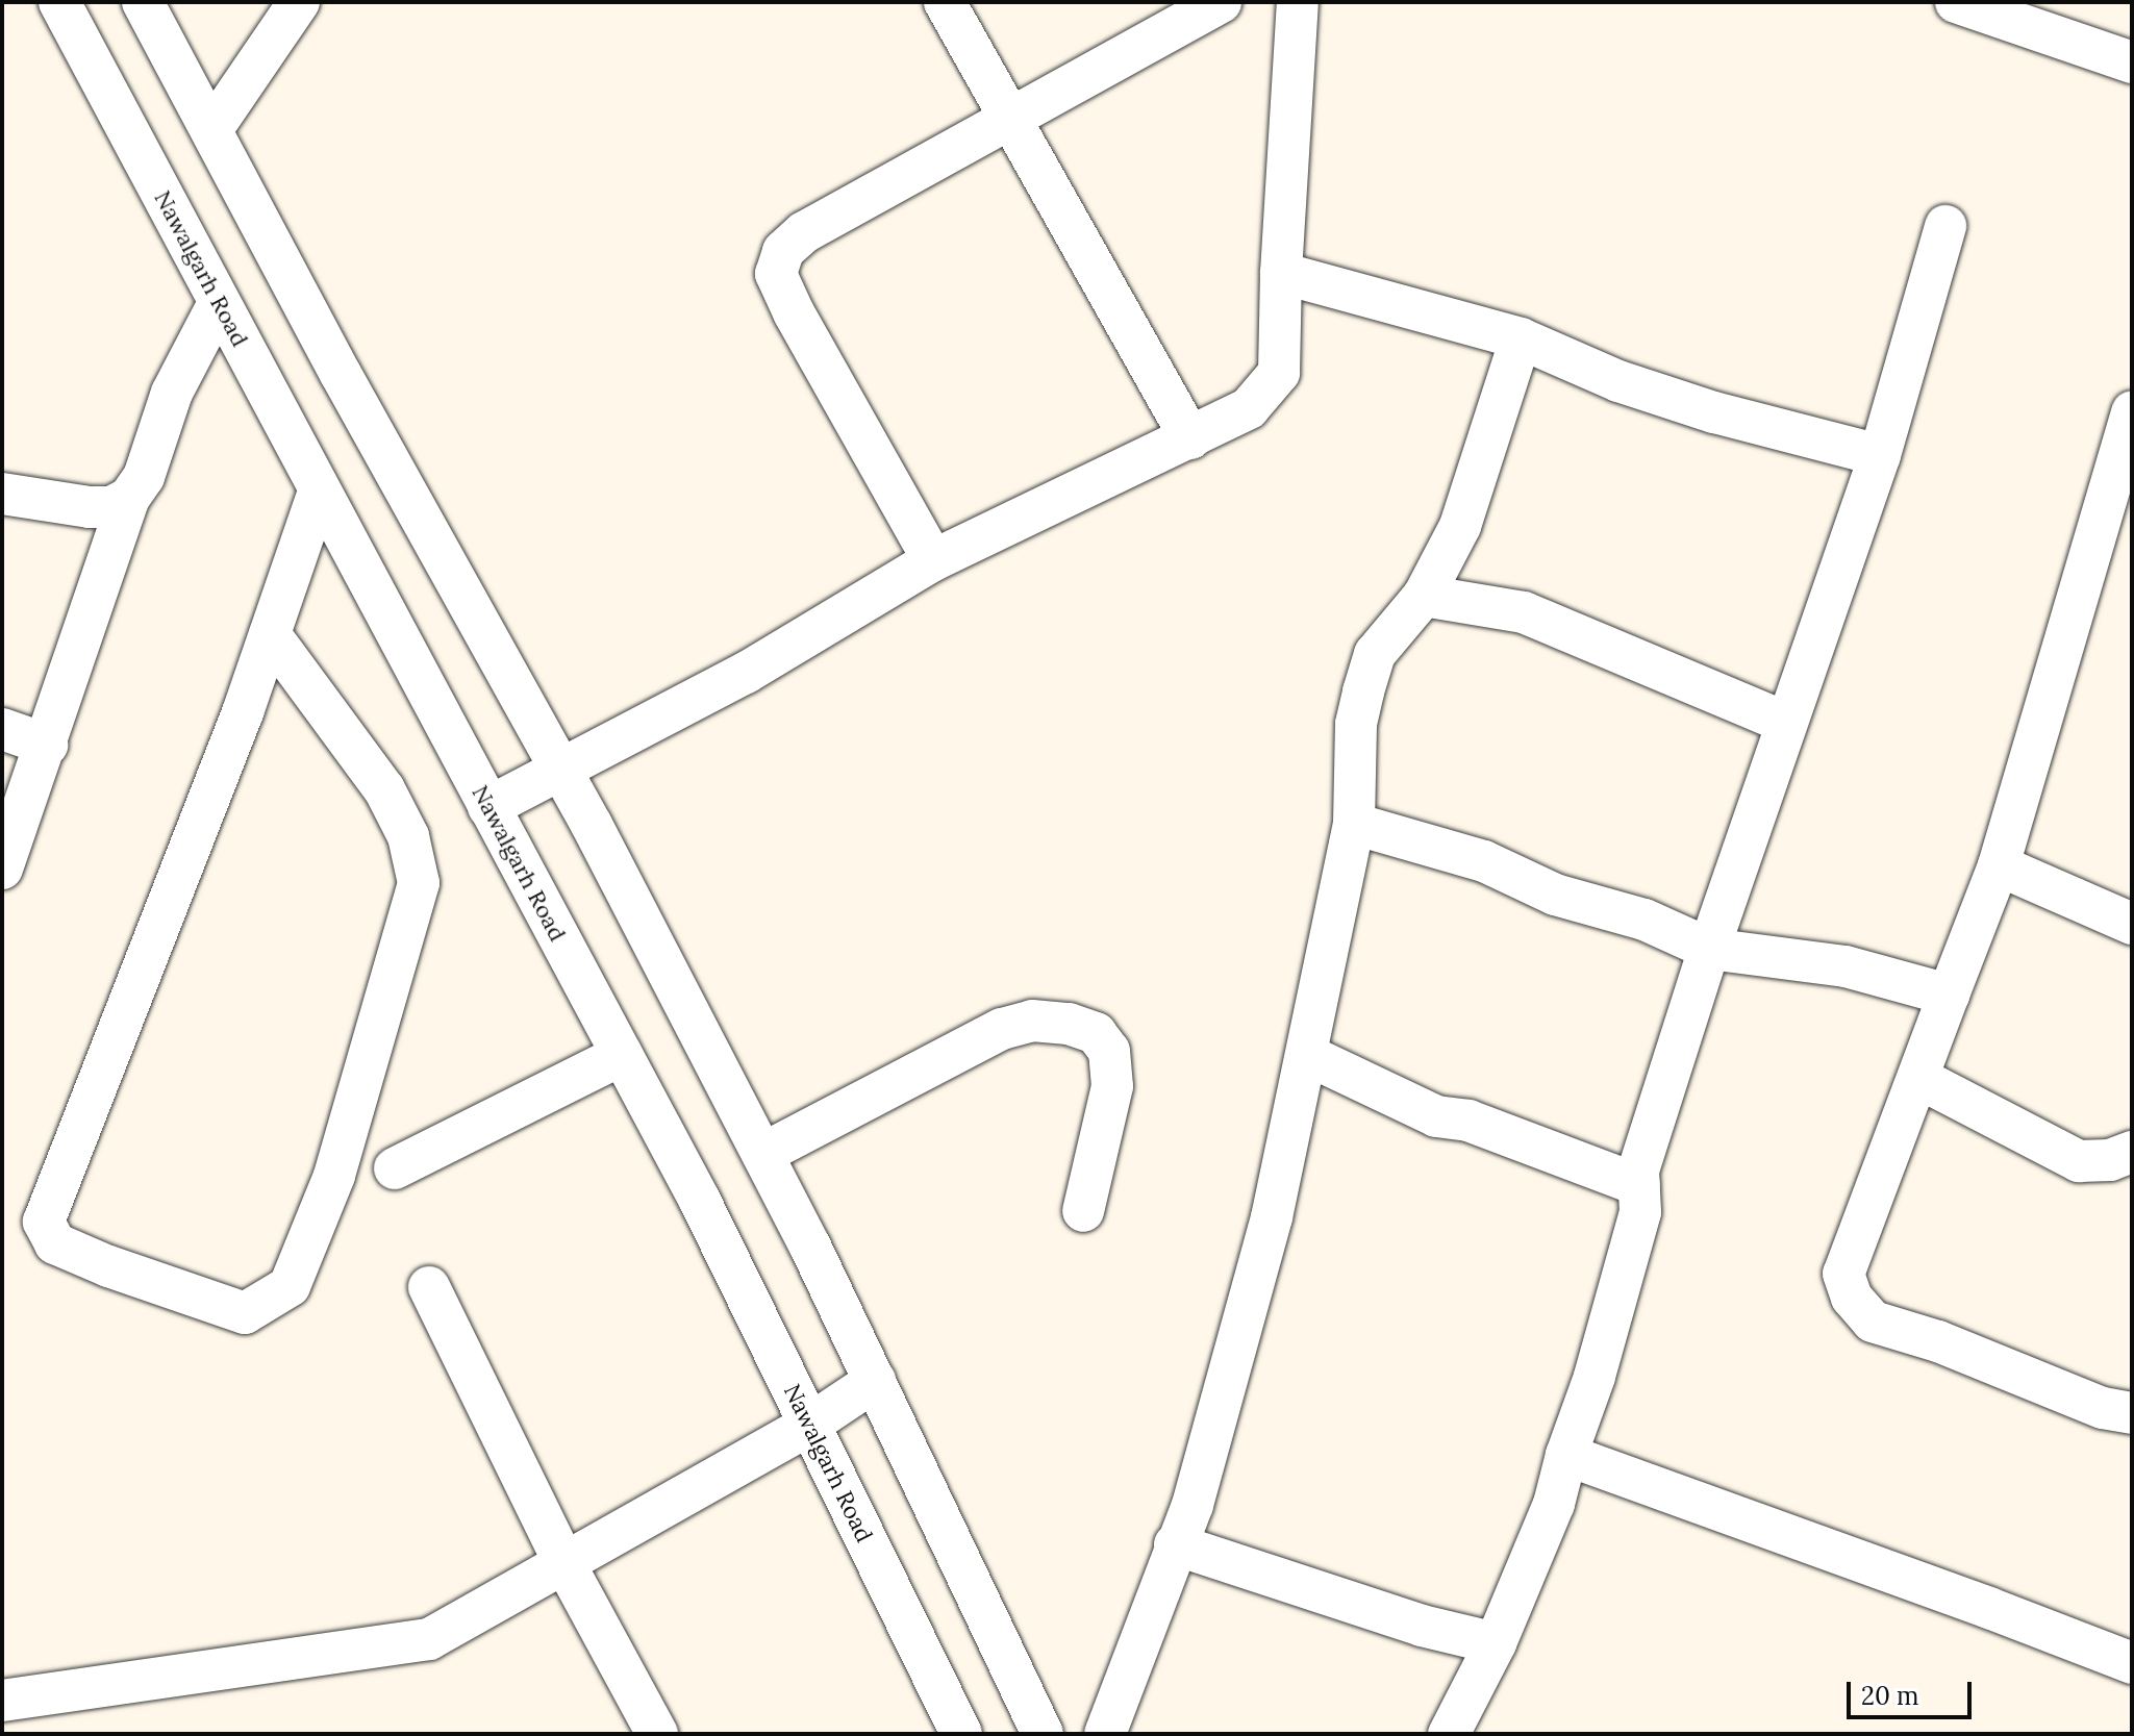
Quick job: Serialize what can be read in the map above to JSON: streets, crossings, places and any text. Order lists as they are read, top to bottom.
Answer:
{
  "streets": {
    "street": ["Nawalgarh Road"]
  },
  "scale_bar": "20 m"
}
